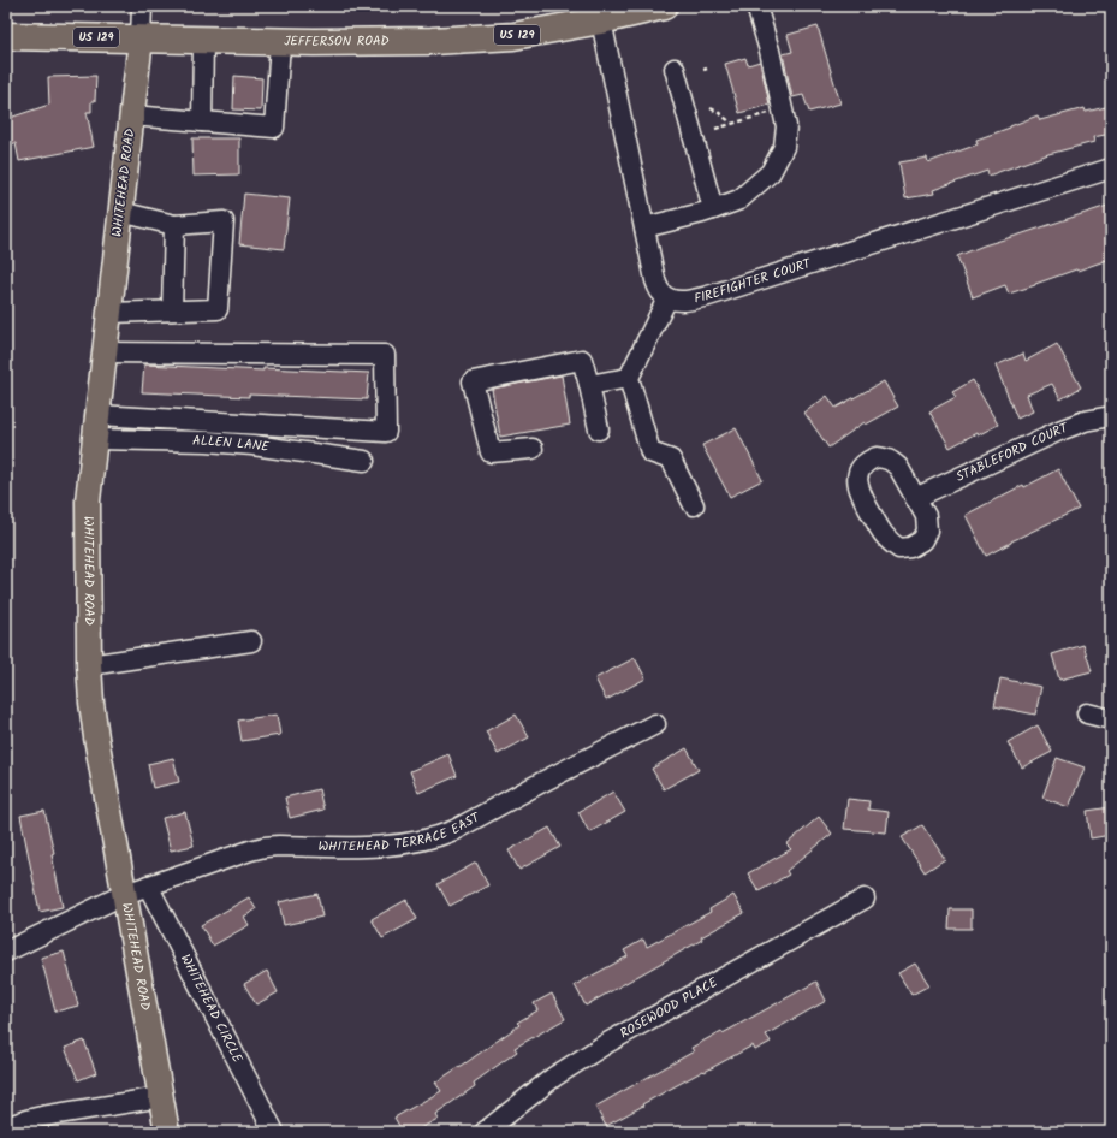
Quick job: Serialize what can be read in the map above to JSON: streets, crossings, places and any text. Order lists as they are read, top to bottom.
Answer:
{
  "streets": {
    "highway": ["US 129", "JEFFERSON ROAD"],
    "main road": ["WHITEHEAD ROAD"],
    "street": [
      "FIREFIGHTER COURT",
      "ALLEN LANE",
      "STABLEFORD COURT",
      "WHITEHEAD TERRACE EAST",
      "ROSEWOOD PLACE",
      "WHITEHEAD CIRCLE"
    ]
  },
  "crossings": [
    ["JEFFERSON ROAD", "WHITEHEAD ROAD"],
    ["WHITEHEAD ROAD", "ALLEN LANE"],
    ["WHITEHEAD ROAD", "WHITEHEAD TERRACE EAST"],
    ["WHITEHEAD TERRACE EAST", "WHITEHEAD CIRCLE"]
  ]
}
